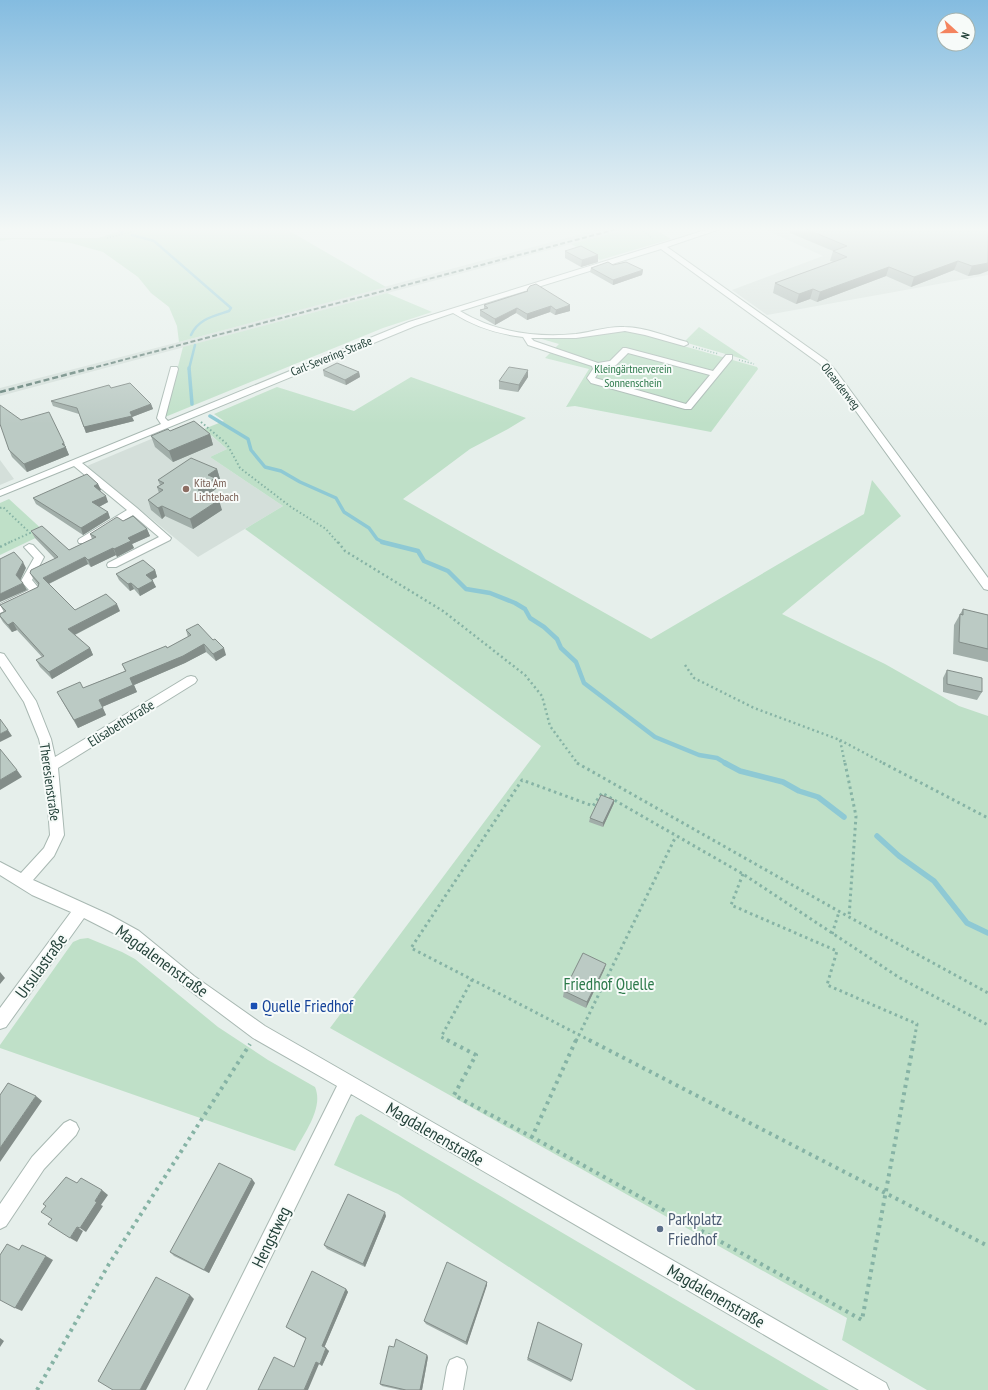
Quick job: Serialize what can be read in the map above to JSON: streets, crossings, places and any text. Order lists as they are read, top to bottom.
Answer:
{
  "streets": {
    "street": [
      "Carl-Severing-Straße",
      "Oleanderweg",
      "Elisabethstraße",
      "Theresienstraße",
      "Magdalenenstraße",
      "Ursulastraße",
      "Hengstweg"
    ]
  },
  "crossings": [
    ["Elisabethstraße", "Theresienstraße"],
    ["Theresienstraße", "Magdalenenstraße"],
    ["Magdalenenstraße", "Ursulastraße"],
    ["Magdalenenstraße", "Hengstweg"]
  ],
  "parks": ["Kleingärtnerverein Sonnenschein", "Friedhof Quelle"],
  "places": {
    "other": ["Kita Am Lichtebach", "Parkplatz Friedhof"],
    "transit": ["Quelle Friedhof"]
  },
  "north": "right"
}
